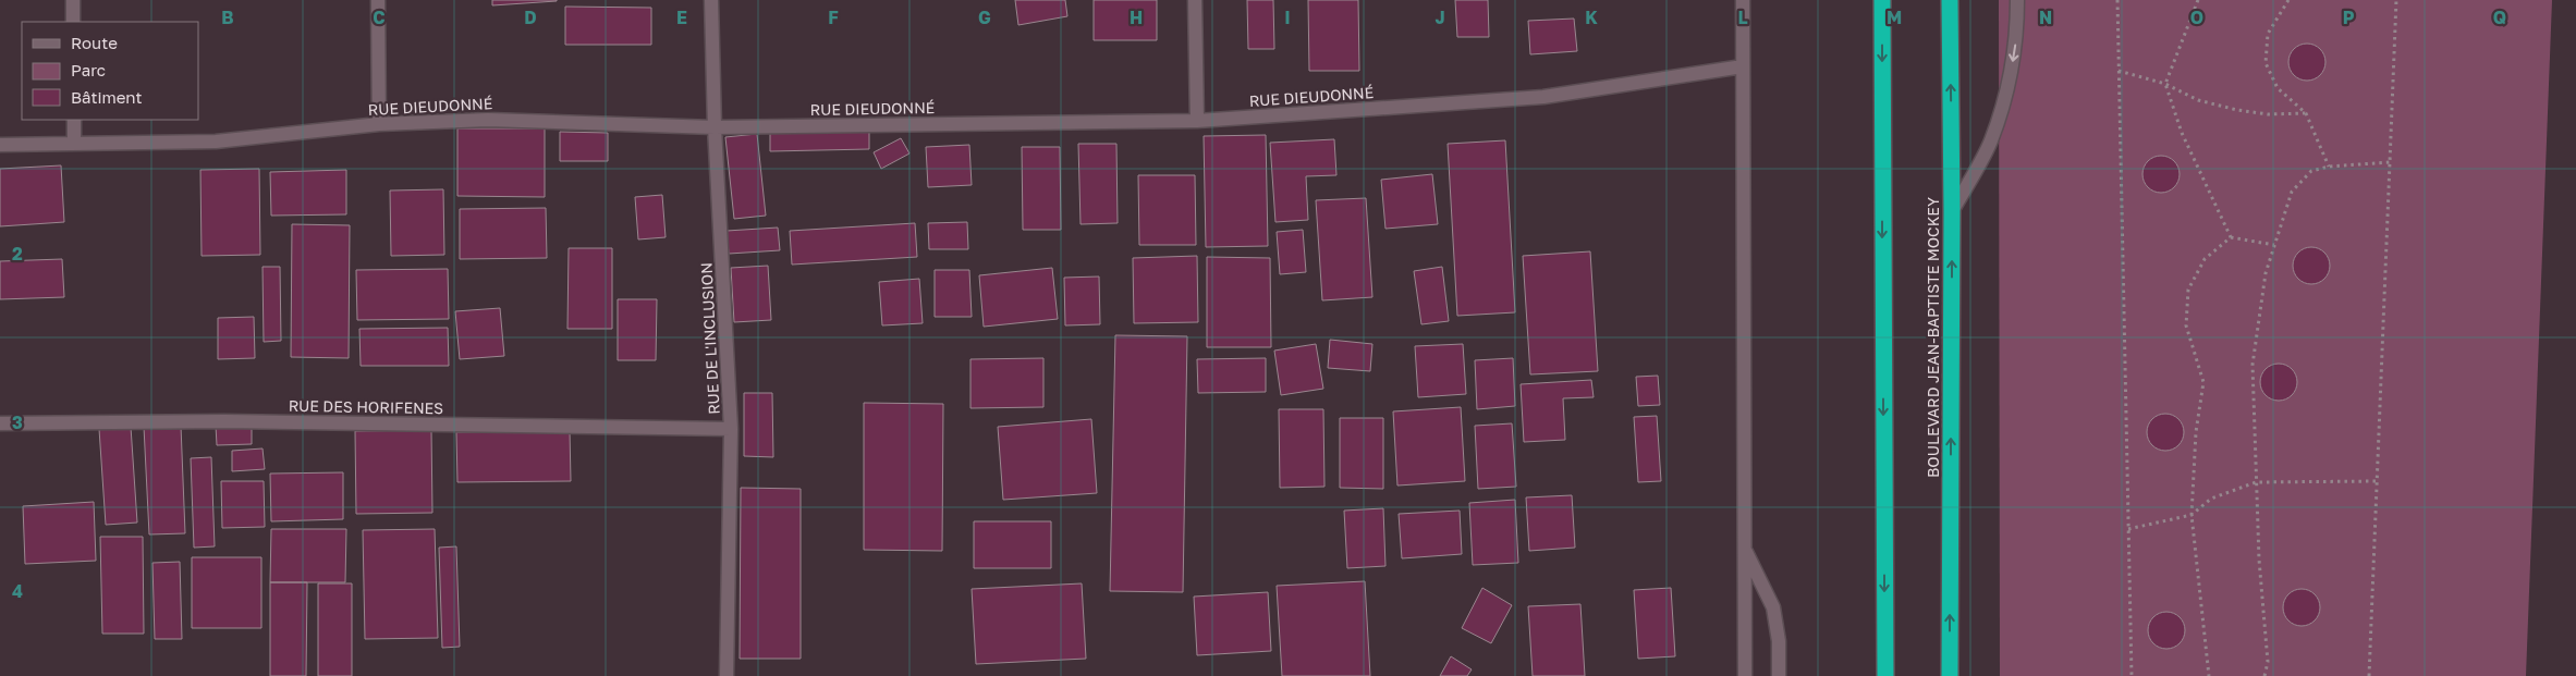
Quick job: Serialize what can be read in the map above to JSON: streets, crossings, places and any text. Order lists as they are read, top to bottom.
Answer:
{
  "streets": {
    "highway": ["BOULEVARD JEAN-BAPTISTE MOCKEY"],
    "street": ["RUE DIEUDONNÉ", "RUE DE L'INCLUSION", "RUE DES HORIFENES"]
  },
  "crossings": [
    ["RUE DIEUDONNÉ", "RUE DE L'INCLUSION"],
    ["RUE DE L'INCLUSION", "RUE DES HORIFENES"]
  ],
  "legend": ["Route", "Parc", "Bâtiment"],
  "grid": {
    "columns": [
      "B",
      "C",
      "D",
      "E",
      "F",
      "G",
      "H",
      "I",
      "J",
      "K",
      "L",
      "M",
      "N",
      "O",
      "P",
      "Q"
    ],
    "rows": ["2", "3", "4"]
  }
}
